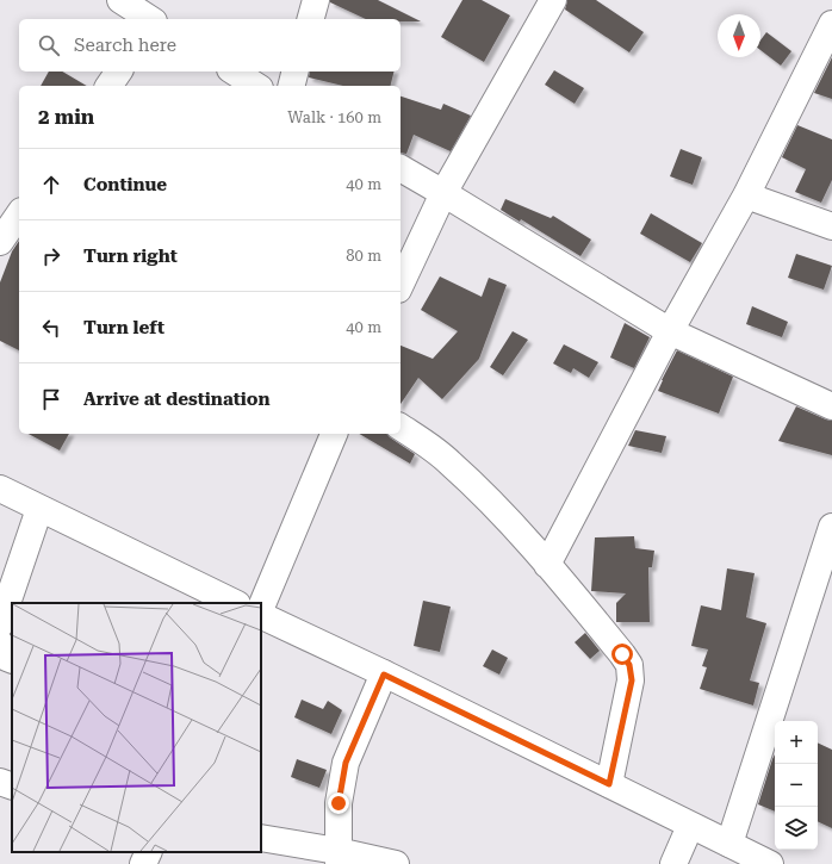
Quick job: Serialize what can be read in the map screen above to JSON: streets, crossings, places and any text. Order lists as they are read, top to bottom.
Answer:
{
  "north": "bottom",
  "page": {
    "search": "Search here",
    "heading": ["2 min", "Walk · 160 m"],
    "list": [
      ["Continue", "40 m"],
      ["Turn right", "80 m"],
      ["Turn left", "40 m"],
      "Arrive at destination"
    ],
    "map_buttons": ["+", "−"]
  }
}
